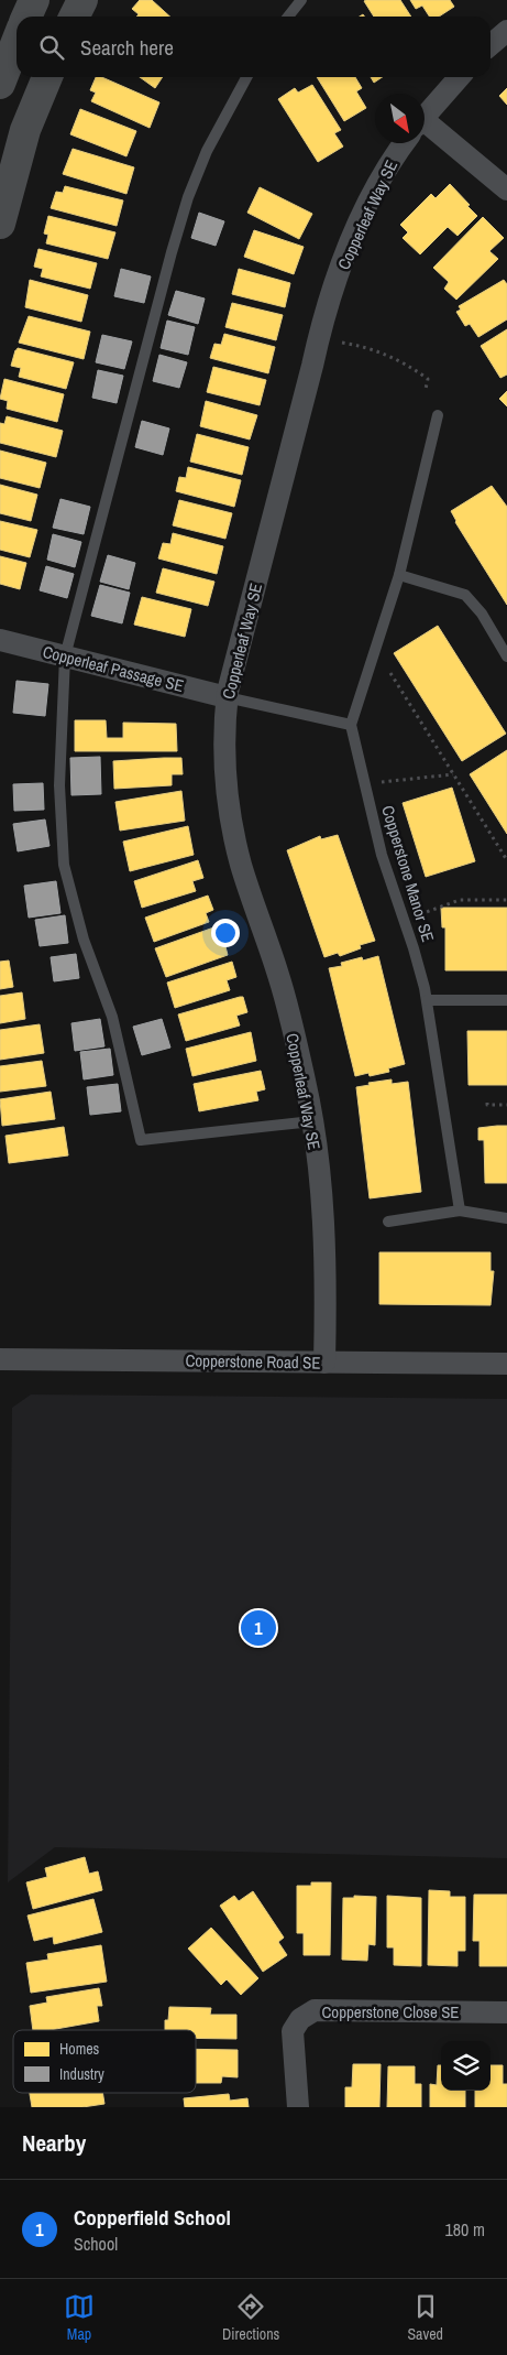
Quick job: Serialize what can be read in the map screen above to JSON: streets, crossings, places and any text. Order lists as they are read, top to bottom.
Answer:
{
  "streets": {
    "street": [
      "Copperleaf Way SE",
      "Copperleaf Passage SE",
      "Copperstone Road SE",
      "Copperstone Close SE"
    ],
    "lane": ["Copperstone Manor SE"]
  },
  "crossings": [
    ["Copperleaf Way SE", "Copperleaf Passage SE"],
    ["Copperleaf Way SE", "Copperstone Road SE"]
  ],
  "legend": ["Homes", "Industry"],
  "north": "bottom right",
  "page": {
    "search": "Search here",
    "pins": "1",
    "heading": "Nearby",
    "list": [
      {
        "mark": "1",
        "name": "Copperfield School",
        "note": "School",
        "value": "180 m"
      }
    ],
    "nav": ["Map", "Directions", "Saved"]
  }
}
